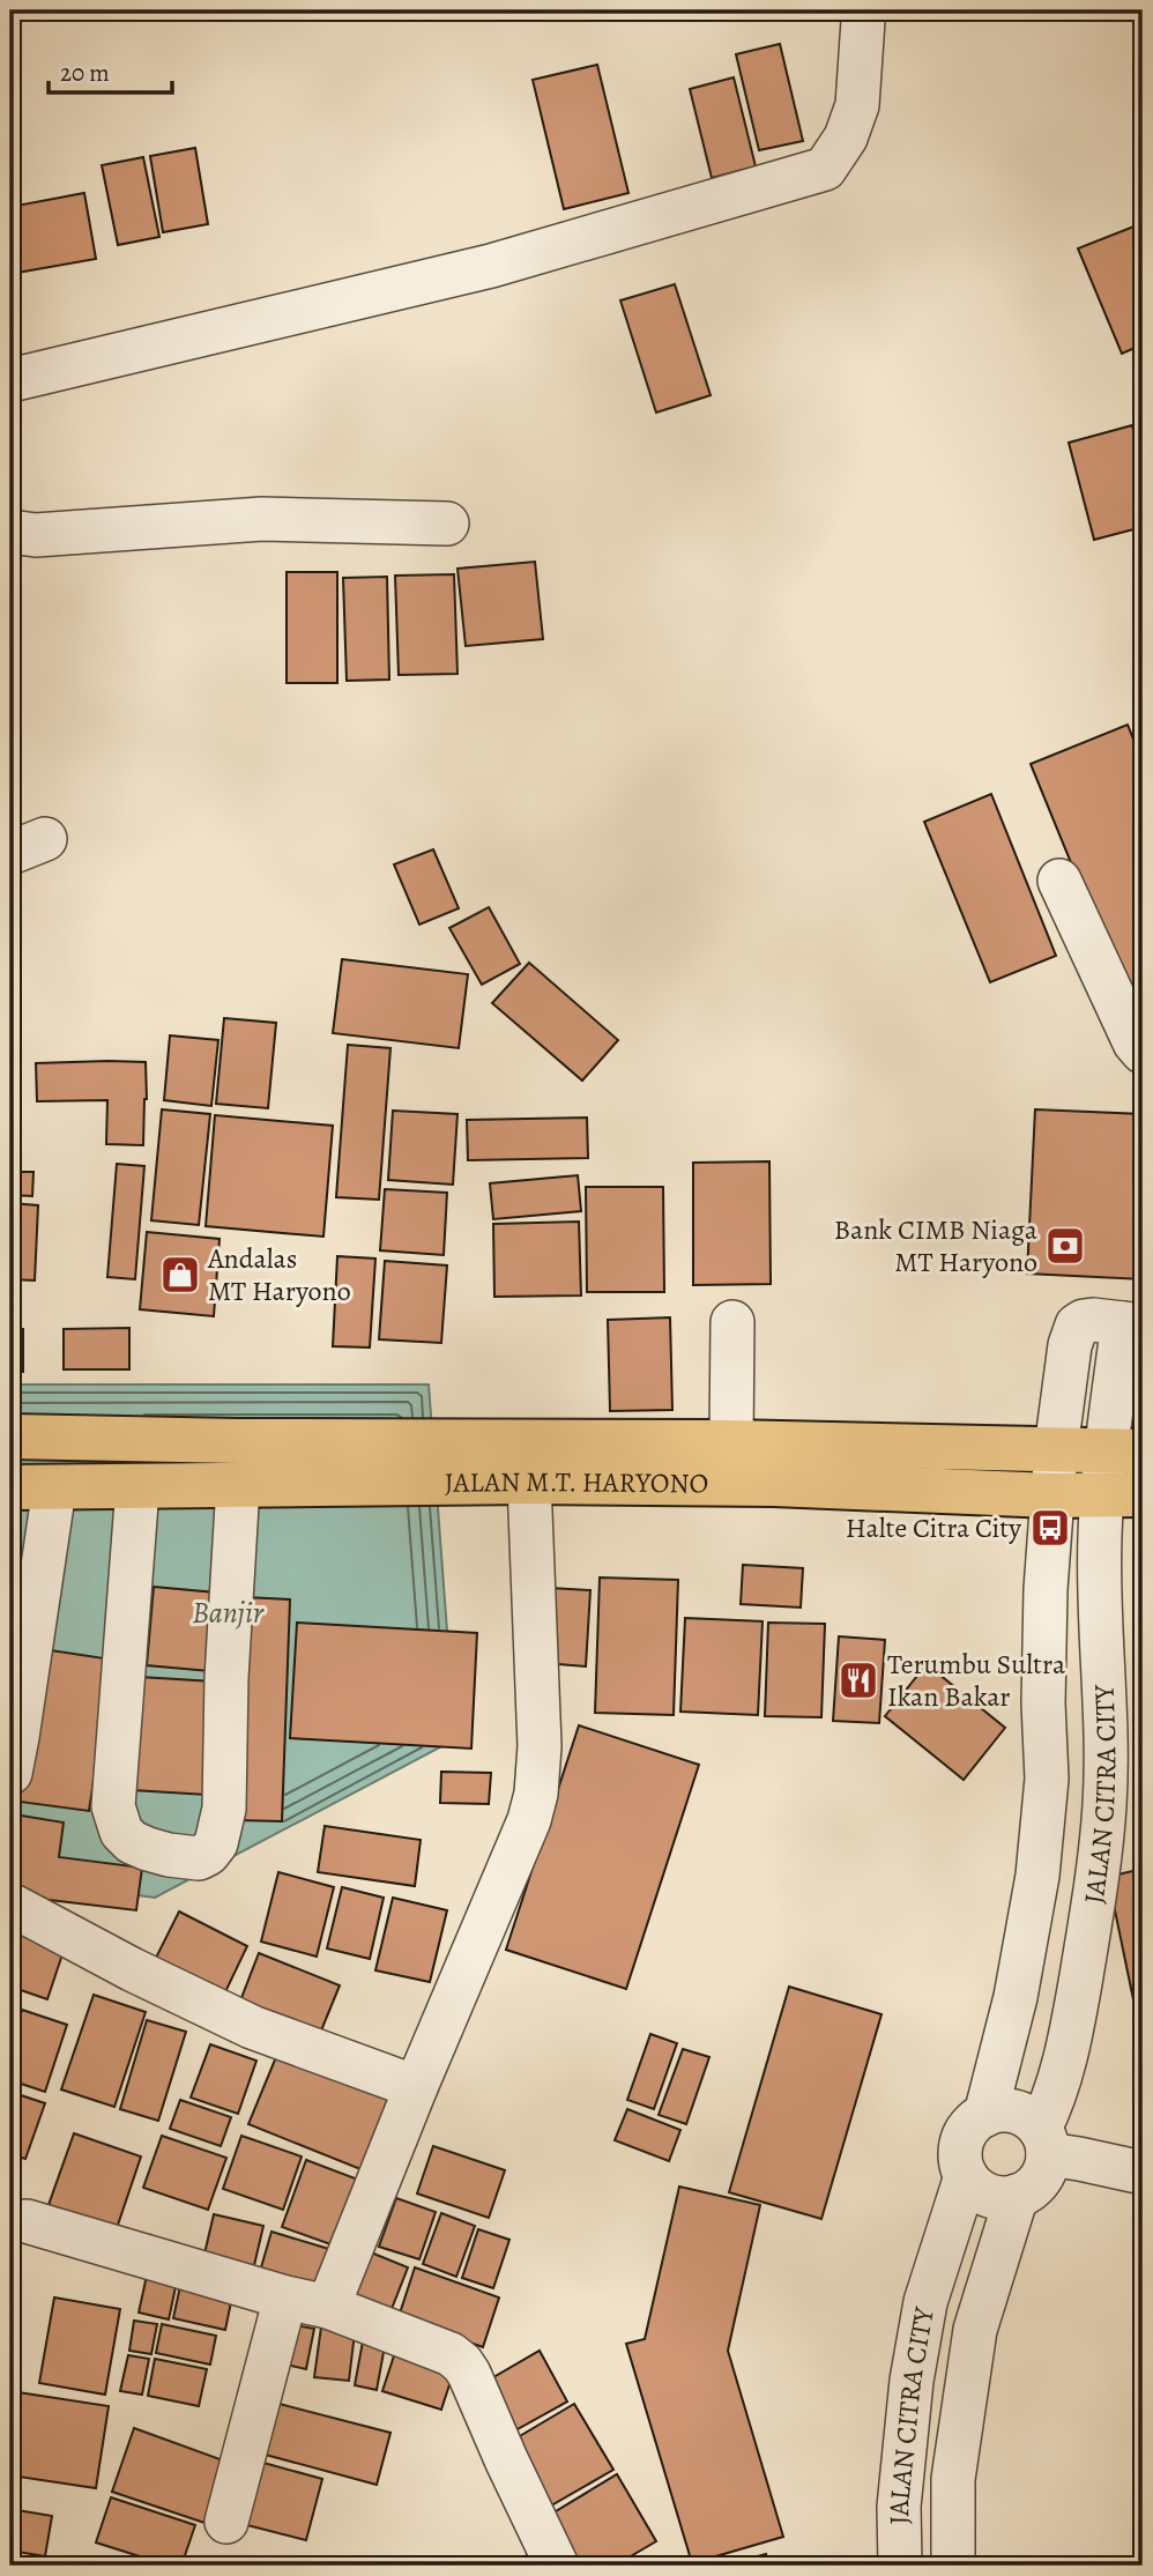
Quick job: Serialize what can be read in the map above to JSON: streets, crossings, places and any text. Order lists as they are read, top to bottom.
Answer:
{
  "streets": {
    "main road": ["JALAN M.T. HARYONO"],
    "street": ["JALAN CITRA CITY"]
  },
  "crossings": [
    ["JALAN M.T. HARYONO", "JALAN CITRA CITY"]
  ],
  "water": ["Banjir"],
  "places": {
    "bank": ["Bank CIMB Niaga MT Haryono"],
    "shop": ["Andalas MT Haryono"],
    "bus stop": ["Halte Citra City"],
    "restaurant": ["Terumbu Sultra Ikan Bakar"]
  },
  "scale_bar": "20 m"
}
